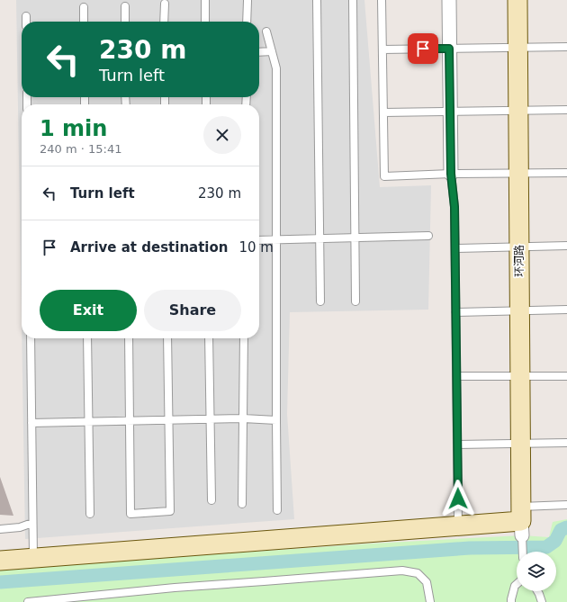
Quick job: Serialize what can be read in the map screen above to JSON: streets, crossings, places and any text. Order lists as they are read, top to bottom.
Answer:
{
  "streets": {
    "street": ["环河路"]
  },
  "page": {
    "turn": ["230 m", "Turn left"],
    "heading": ["1 min", "240 m · 15:41"],
    "list": [
      {
        "name": "Turn left",
        "value": "230 m"
      },
      {
        "name": "Arrive at destination",
        "value": "10 m"
      }
    ],
    "buttons": ["Exit", "Share"]
  }
}
